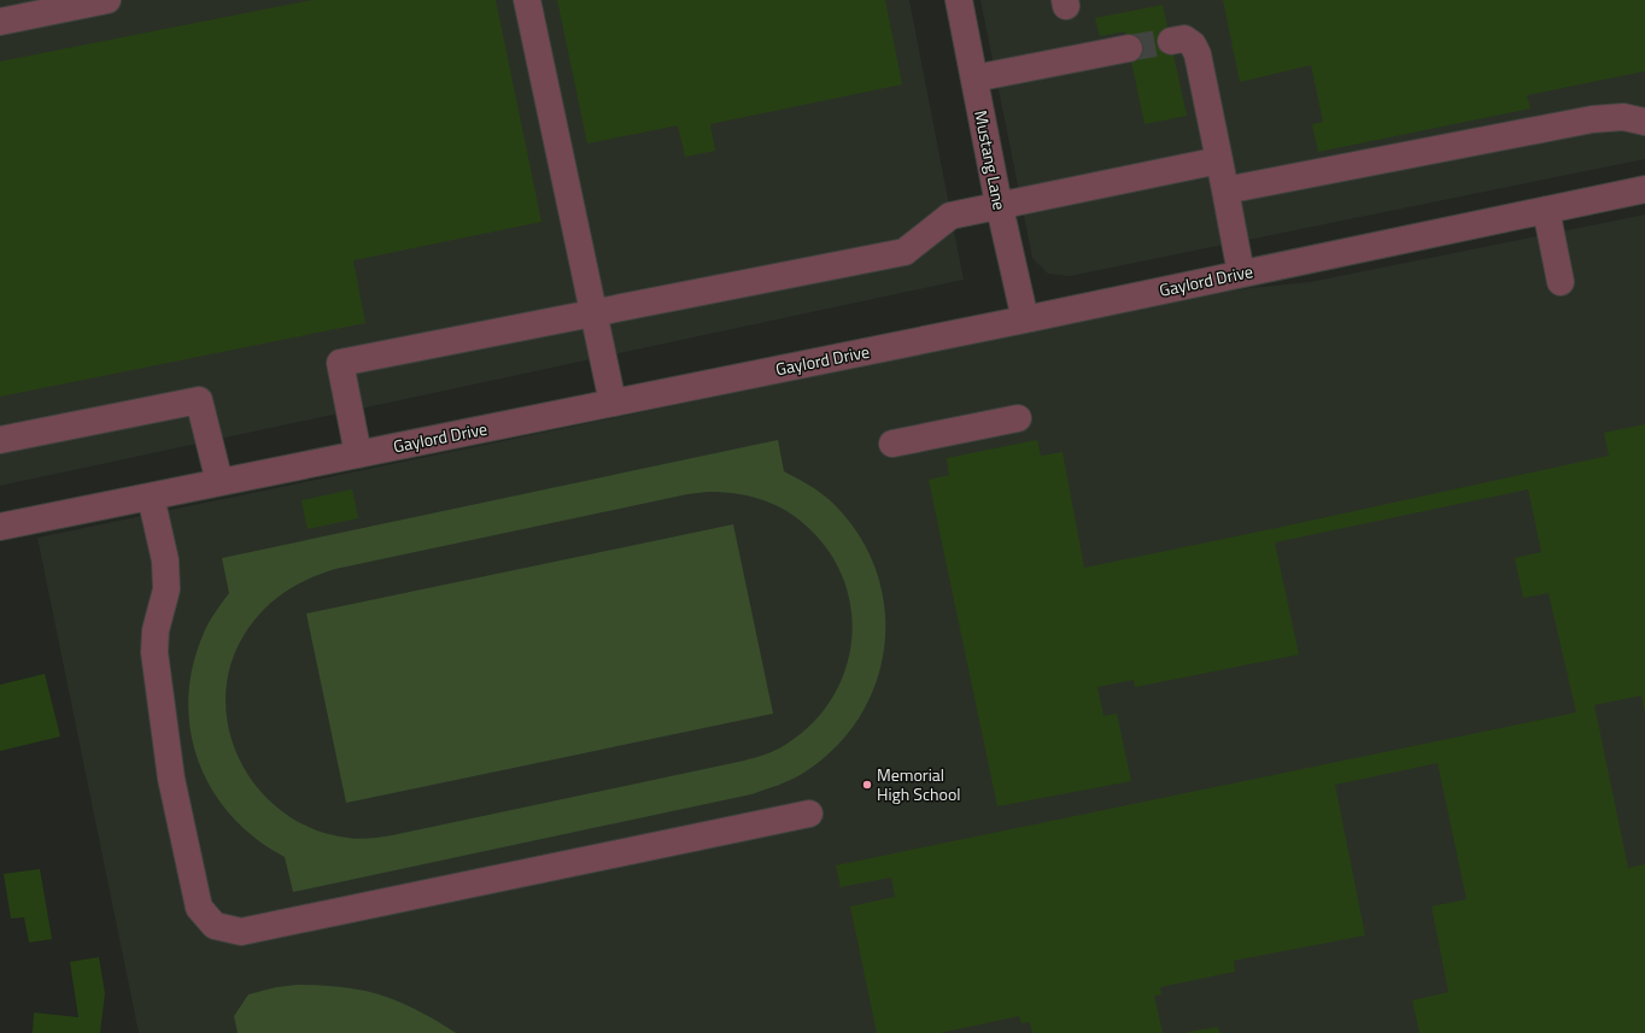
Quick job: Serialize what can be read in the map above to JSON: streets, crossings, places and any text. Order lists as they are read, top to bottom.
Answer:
{
  "streets": {
    "street": ["Mustang Lane", "Gaylord Drive"]
  },
  "crossings": [
    ["Mustang Lane", "Gaylord Drive"]
  ],
  "places": ["Memorial High School"]
}
